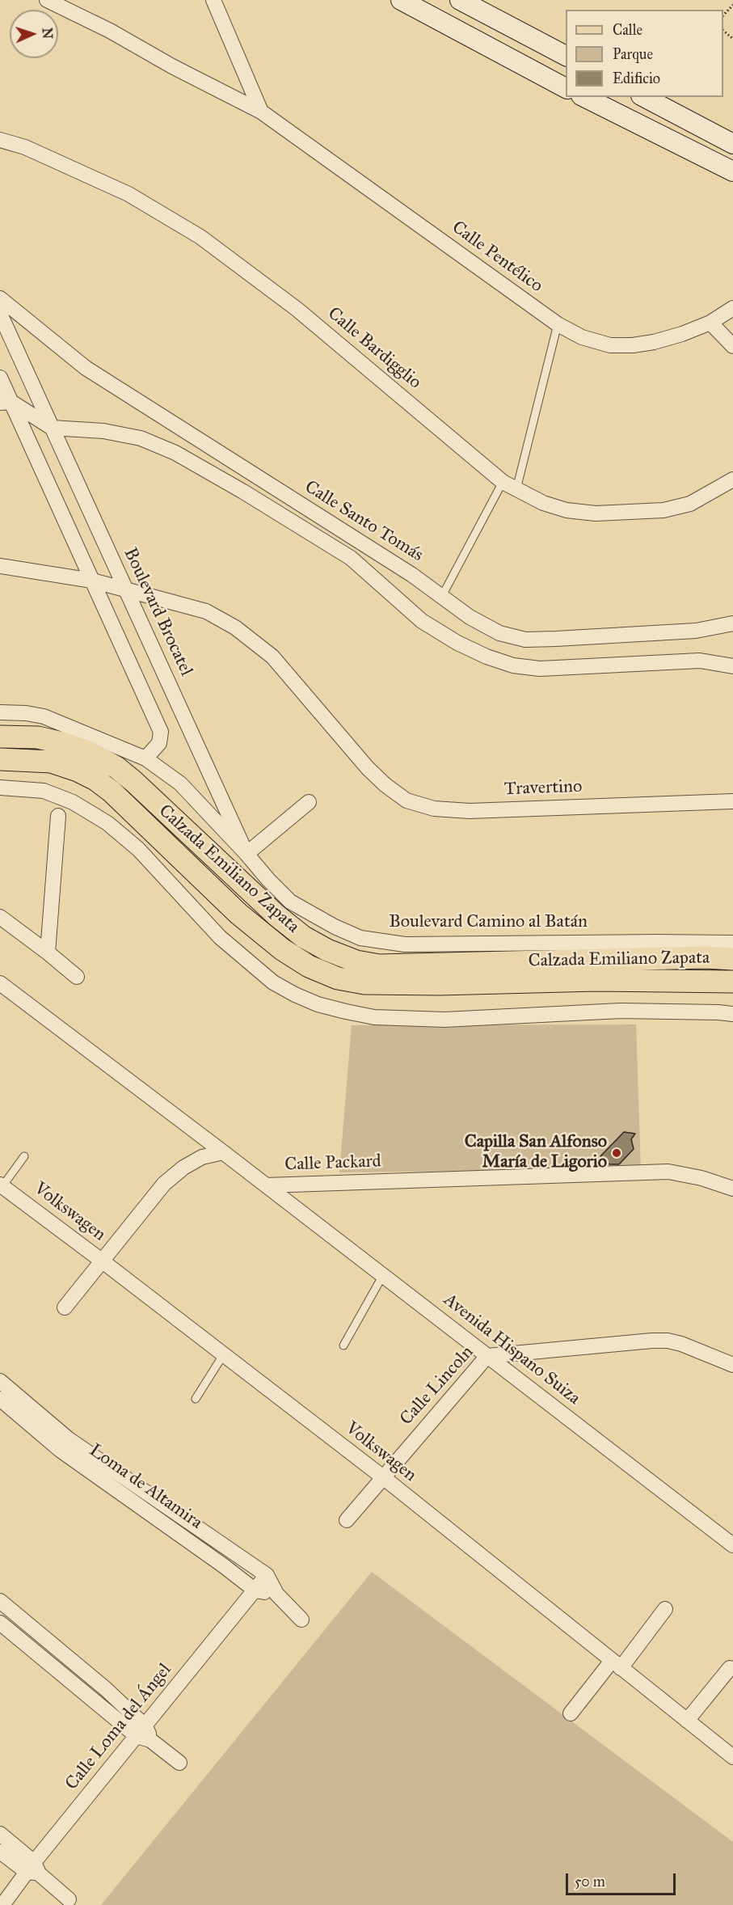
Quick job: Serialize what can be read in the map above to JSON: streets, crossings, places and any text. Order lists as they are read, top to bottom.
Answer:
{
  "streets": {
    "main road": ["Calzada Emiliano Zapata"],
    "street": [
      "Calle Pentélico",
      "Calle Bardigglio",
      "Calle Santo Tomás",
      "Boulevard Brocatel",
      "Travertino",
      "Boulevard Camino al Batán",
      "Calle Packard",
      "Volkswagen",
      "Avenida Hispano Suiza",
      "Calle Lincoln",
      "Loma de Altamira",
      "Calle Loma del Ángel"
    ]
  },
  "crossings": [
    ["Calle Santo Tomás", "Boulevard Brocatel"],
    ["Boulevard Brocatel", "Travertino"],
    ["Boulevard Brocatel", "Boulevard Camino al Batán"],
    ["Calle Packard", "Avenida Hispano Suiza"],
    ["Volkswagen", "Calle Lincoln"],
    ["Avenida Hispano Suiza", "Calle Lincoln"],
    ["Loma de Altamira", "Calle Loma del Ángel"]
  ],
  "places": ["Capilla San Alfonso María de Ligorio"],
  "legend": ["Calle", "Parque", "Edificio"],
  "scale_bar": "50 m",
  "north": "right"
}
